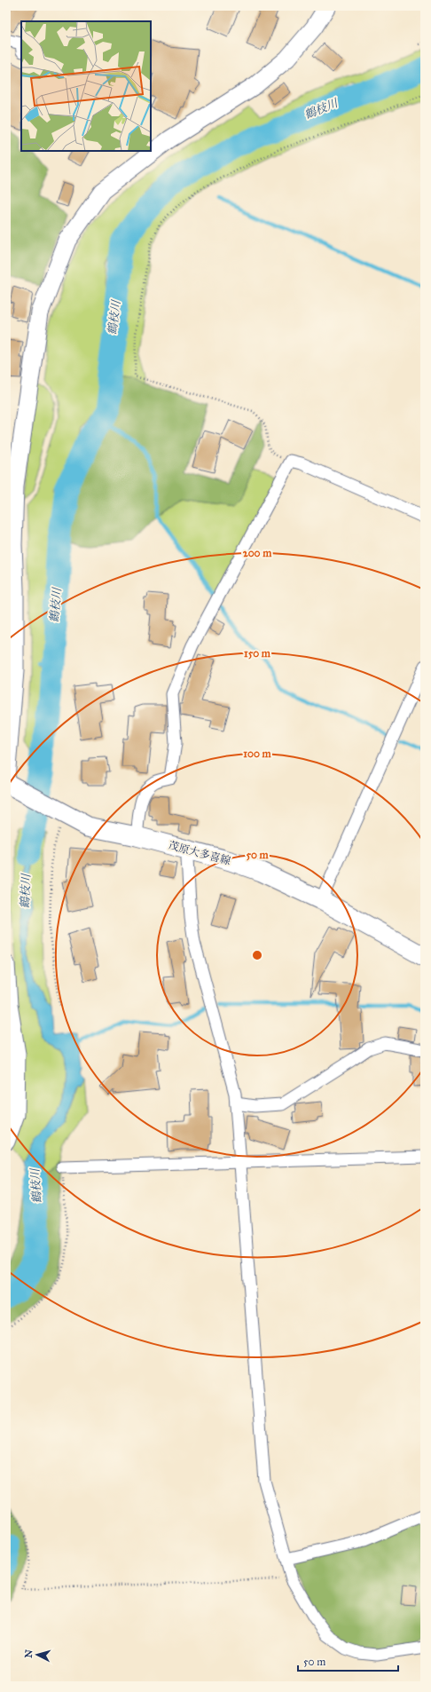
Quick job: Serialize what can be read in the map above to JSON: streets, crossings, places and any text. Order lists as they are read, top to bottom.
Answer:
{
  "streets": {
    "main road": ["茂原大多喜線"]
  },
  "water": ["鶴枝川"],
  "scale_bar": "50 m",
  "north": "left",
  "rings": [
    "200 m",
    "150 m",
    "100 m",
    "50 m"
  ]
}
